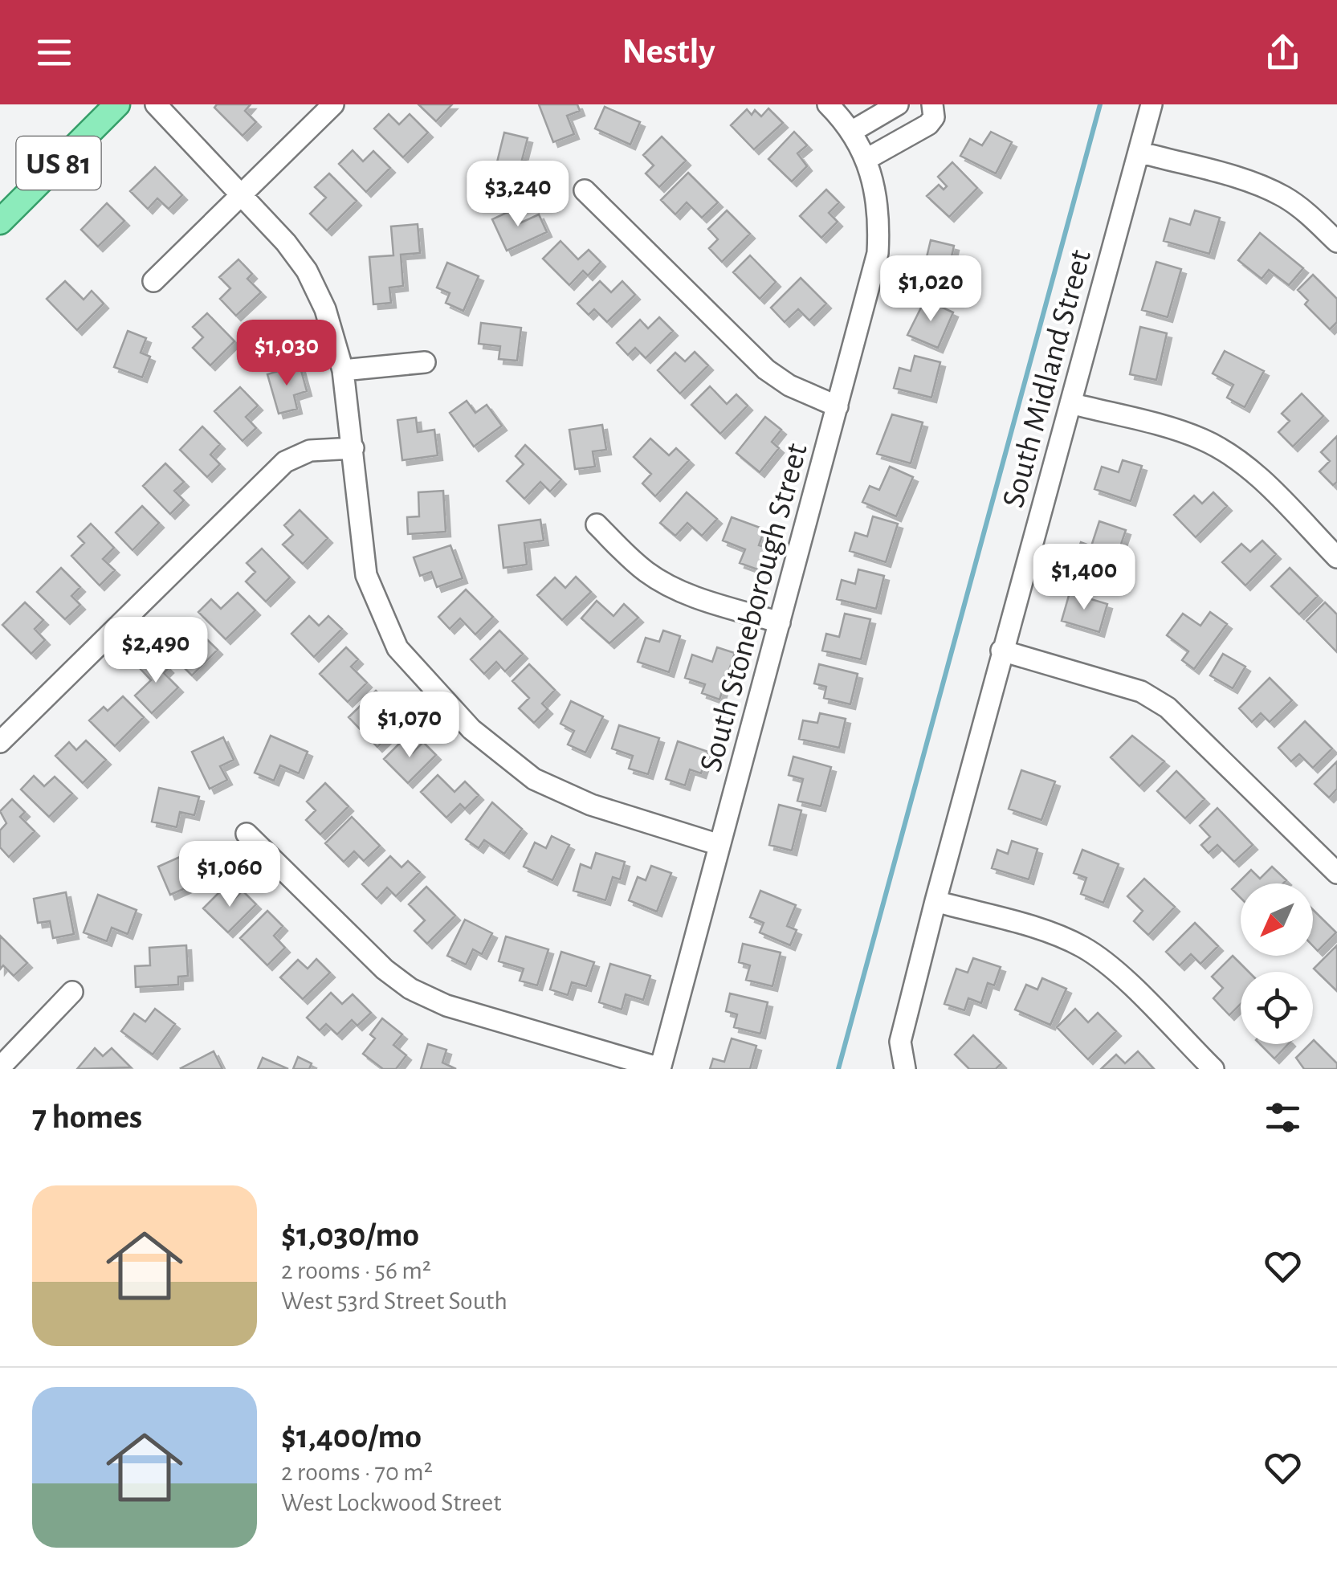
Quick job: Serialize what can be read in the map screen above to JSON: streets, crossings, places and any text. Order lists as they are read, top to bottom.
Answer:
{
  "streets": {
    "main road": ["US 81"],
    "street": ["South Midland Street", "South Stoneborough Street"]
  },
  "north": "bottom left",
  "page": {
    "header": "Nestly",
    "price": [
      "$3,240",
      "$1,020",
      "$1,030",
      "$1,400",
      "$2,490",
      "$1,070",
      "$1,060"
    ],
    "heading": "7 homes",
    "list": [
      {
        "name": "$1,030/mo",
        "note": "2 rooms · 56 m² · West 53rd Street South"
      },
      {
        "name": "$1,400/mo",
        "note": "2 rooms · 70 m² · West Lockwood Street"
      }
    ]
  }
}
